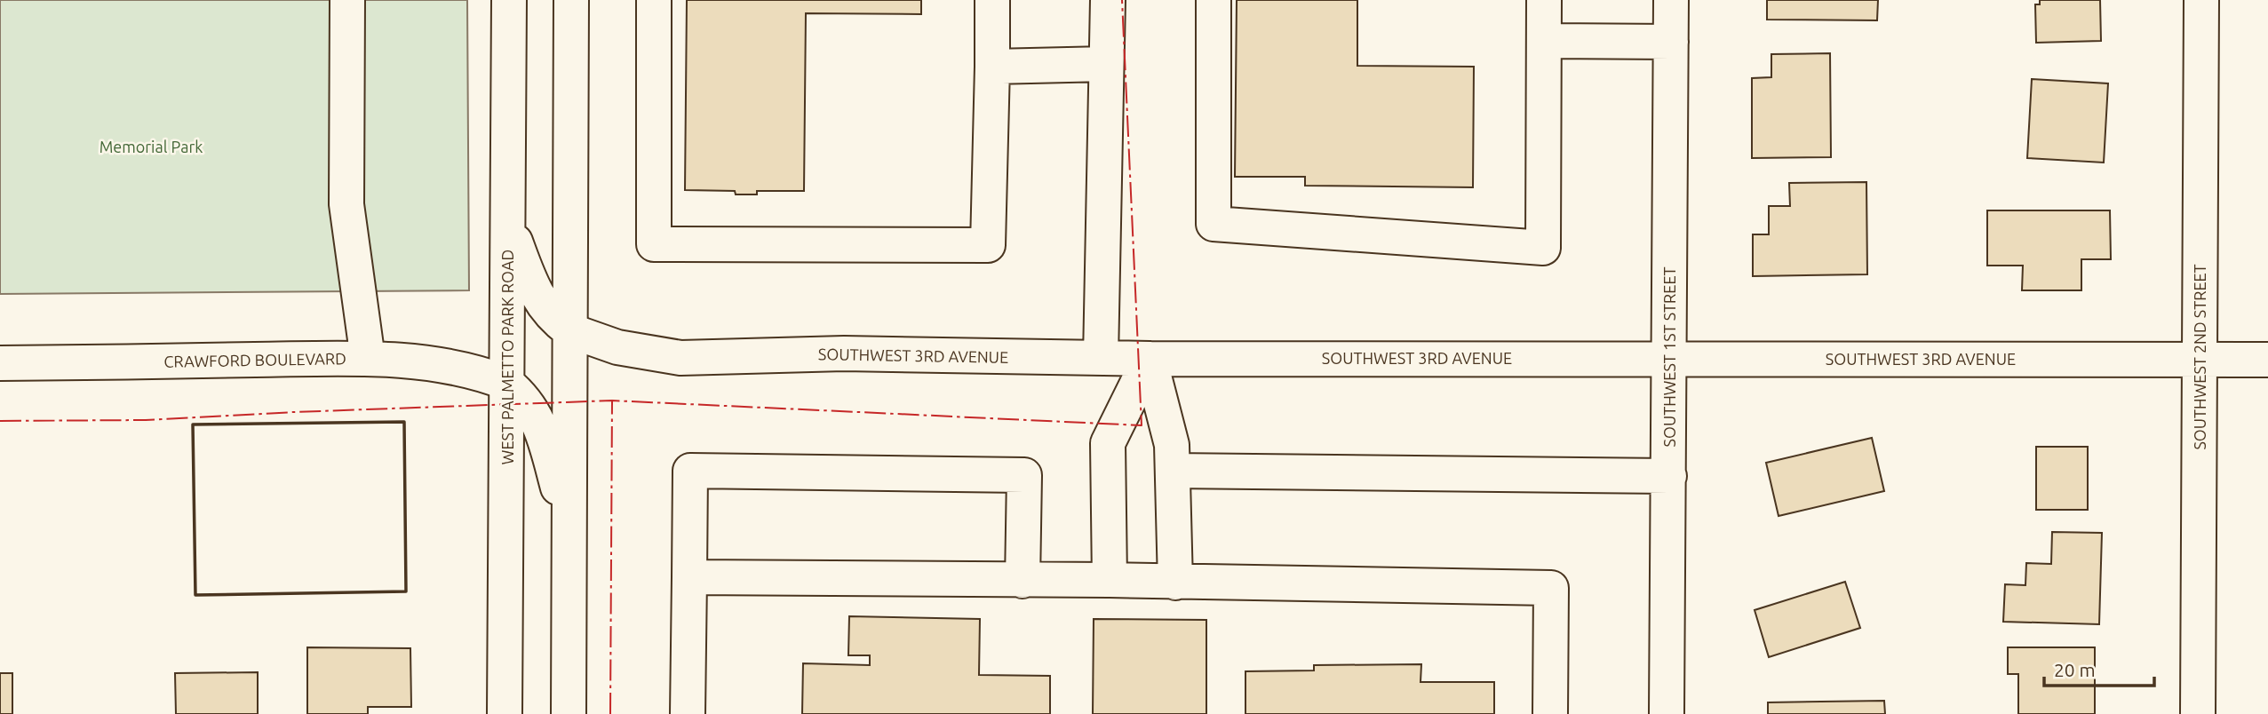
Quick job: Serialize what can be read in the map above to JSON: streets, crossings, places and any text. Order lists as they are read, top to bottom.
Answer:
{
  "streets": {
    "street": [
      "SOUTHWEST 3RD AVENUE",
      "WEST PALMETTO PARK ROAD",
      "SOUTHWEST 1ST STREET",
      "SOUTHWEST 2ND STREET",
      "CRAWFORD BOULEVARD"
    ]
  },
  "crossings": [
    ["SOUTHWEST 3RD AVENUE", "SOUTHWEST 1ST STREET"],
    ["SOUTHWEST 3RD AVENUE", "SOUTHWEST 2ND STREET"],
    ["WEST PALMETTO PARK ROAD", "CRAWFORD BOULEVARD"]
  ],
  "parks": ["Memorial Park"],
  "scale_bar": "20 m"
}
